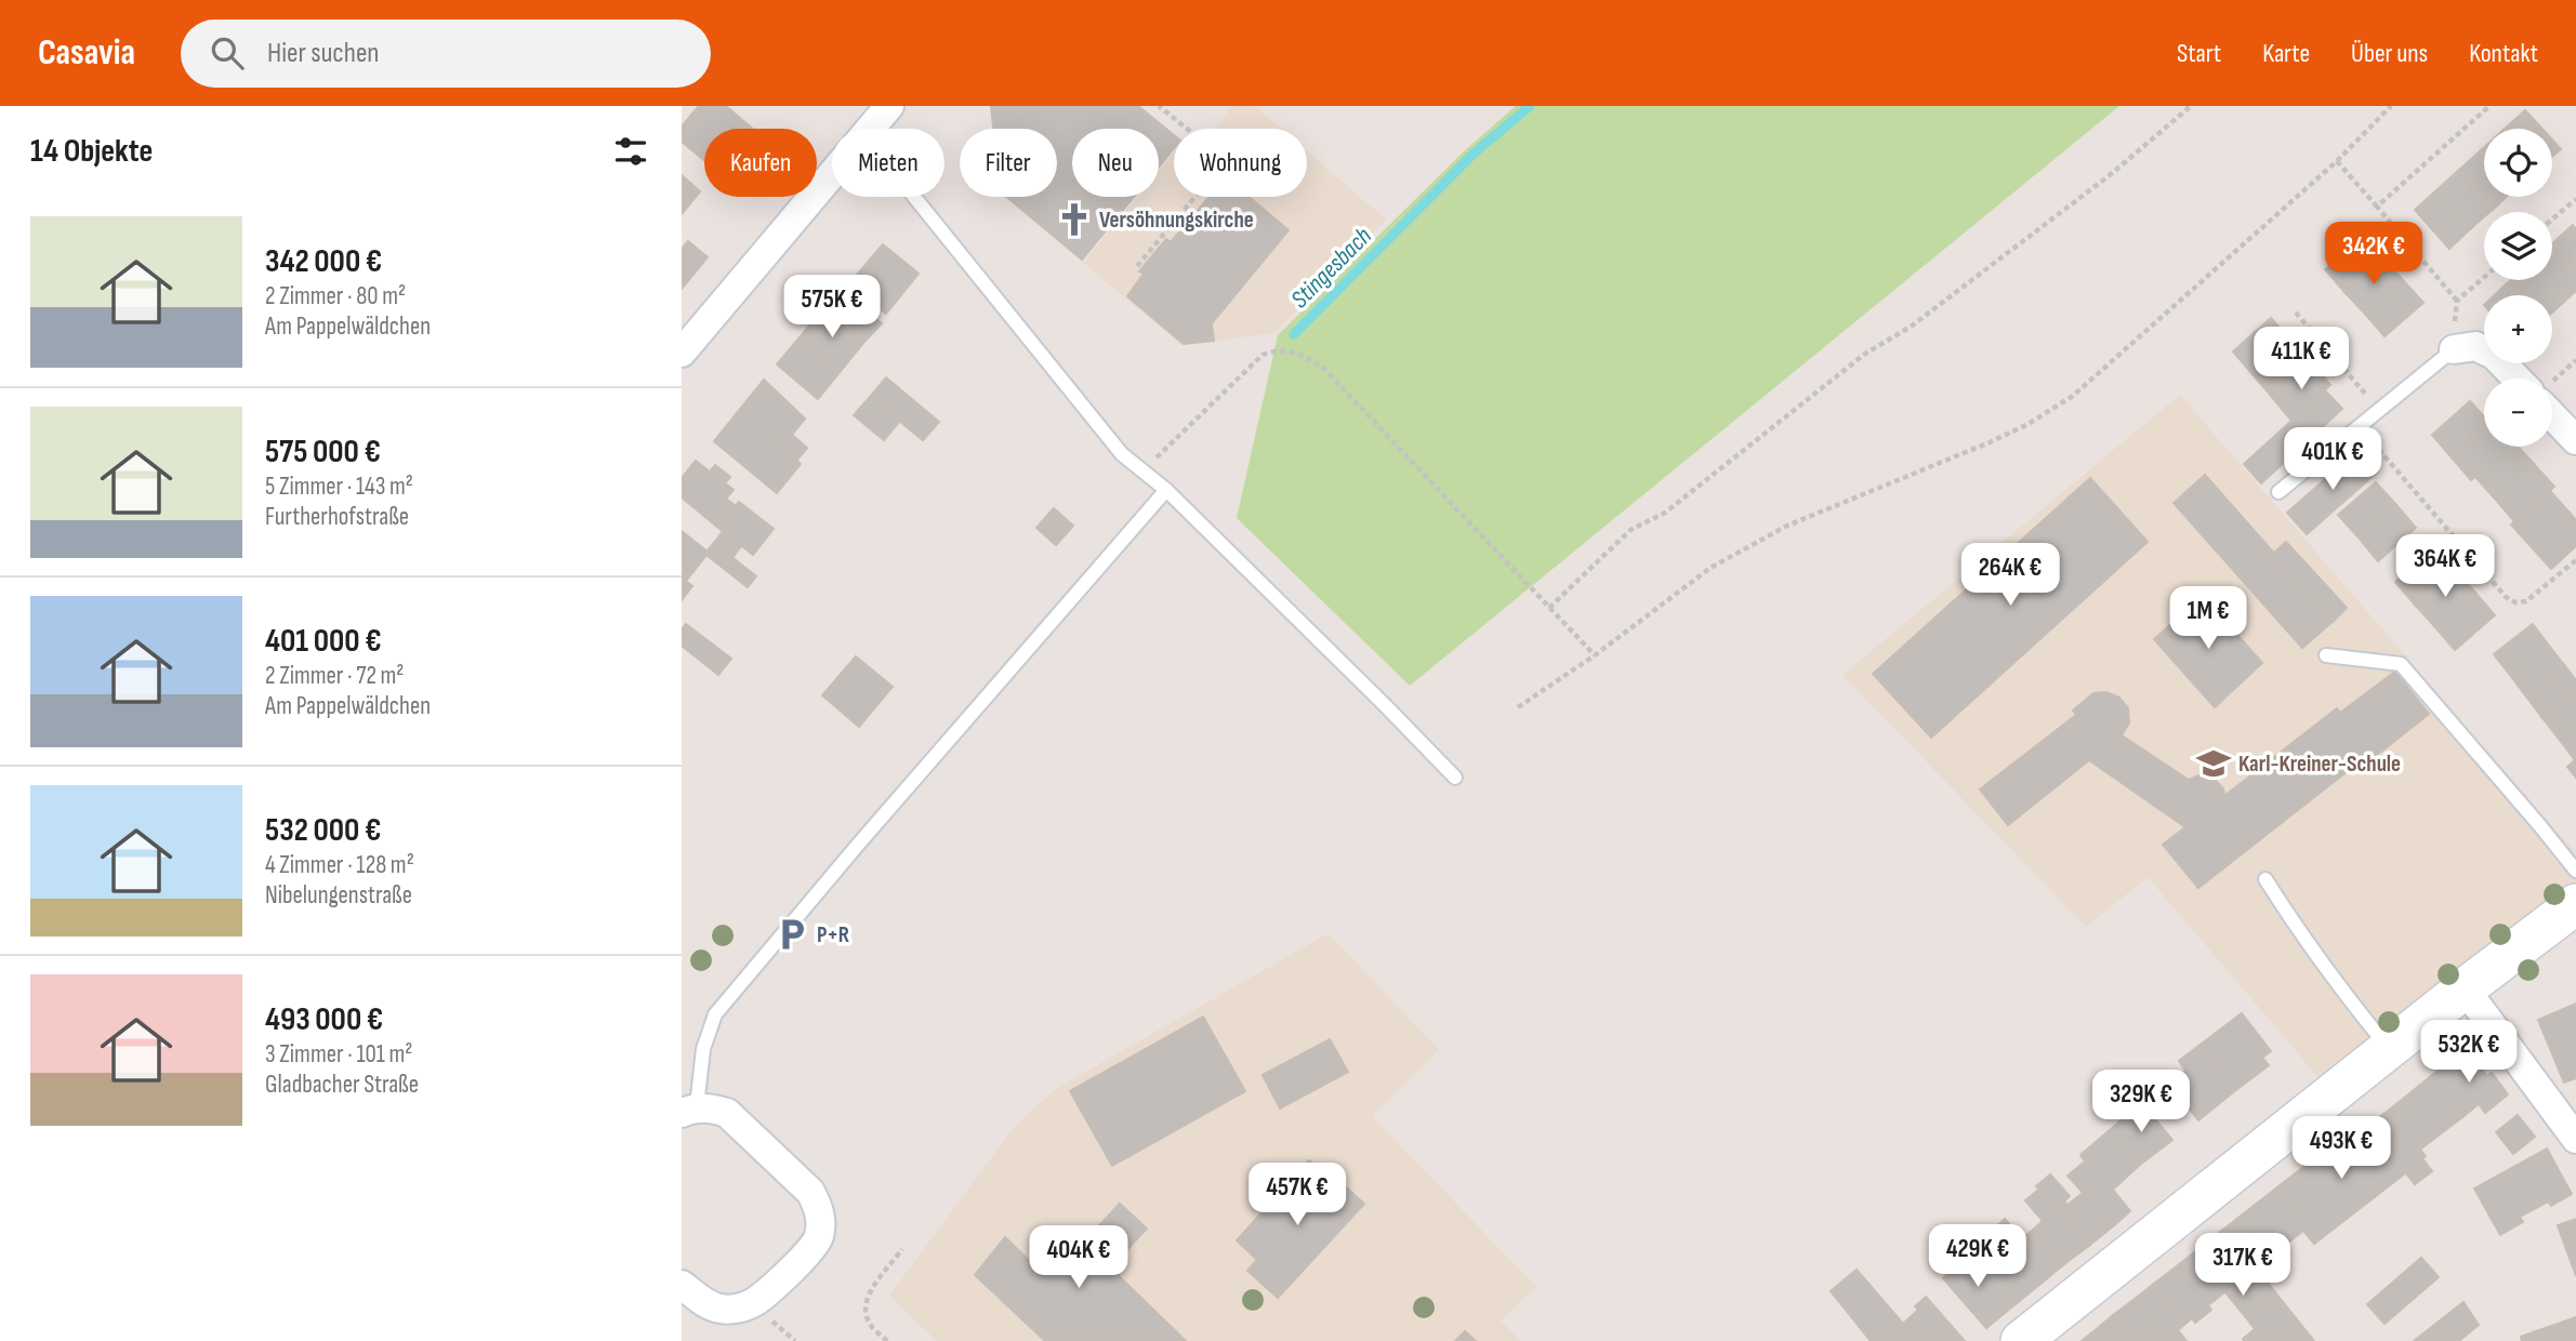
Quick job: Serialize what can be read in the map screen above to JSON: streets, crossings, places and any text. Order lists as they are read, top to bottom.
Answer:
{
  "water": ["Stingesbach"],
  "places": {
    "church": ["Versöhnungskirche"],
    "school or university": ["Karl-Kreiner-Schule"],
    "parking": ["P+R"]
  },
  "page": {
    "header": "Casavia",
    "search": "Hier suchen",
    "nav": [
      "Start",
      "Karte",
      "Über uns",
      "Kontakt"
    ],
    "heading": "14 Objekte",
    "map_buttons": ["+", "−"],
    "chip": [
      "Kaufen",
      "Mieten",
      "Filter",
      "Neu",
      "Wohnung"
    ],
    "list": [
      {
        "name": "342 000 €",
        "note": "2 Zimmer · 80 m² · Am Pappelwäldchen"
      },
      {
        "name": "575 000 €",
        "note": "5 Zimmer · 143 m² · Furtherhofstraße"
      },
      {
        "name": "401 000 €",
        "note": "2 Zimmer · 72 m² · Am Pappelwäldchen"
      },
      {
        "name": "532 000 €",
        "note": "4 Zimmer · 128 m² · Nibelungenstraße"
      },
      {
        "name": "493 000 €",
        "note": "3 Zimmer · 101 m² · Gladbacher Straße"
      }
    ],
    "price": [
      "342K €",
      "575K €",
      "411K €",
      "401K €",
      "364K €",
      "264K €",
      "1M €",
      "532K €",
      "329K €",
      "493K €",
      "457K €",
      "429K €",
      "404K €",
      "317K €"
    ]
  }
}
